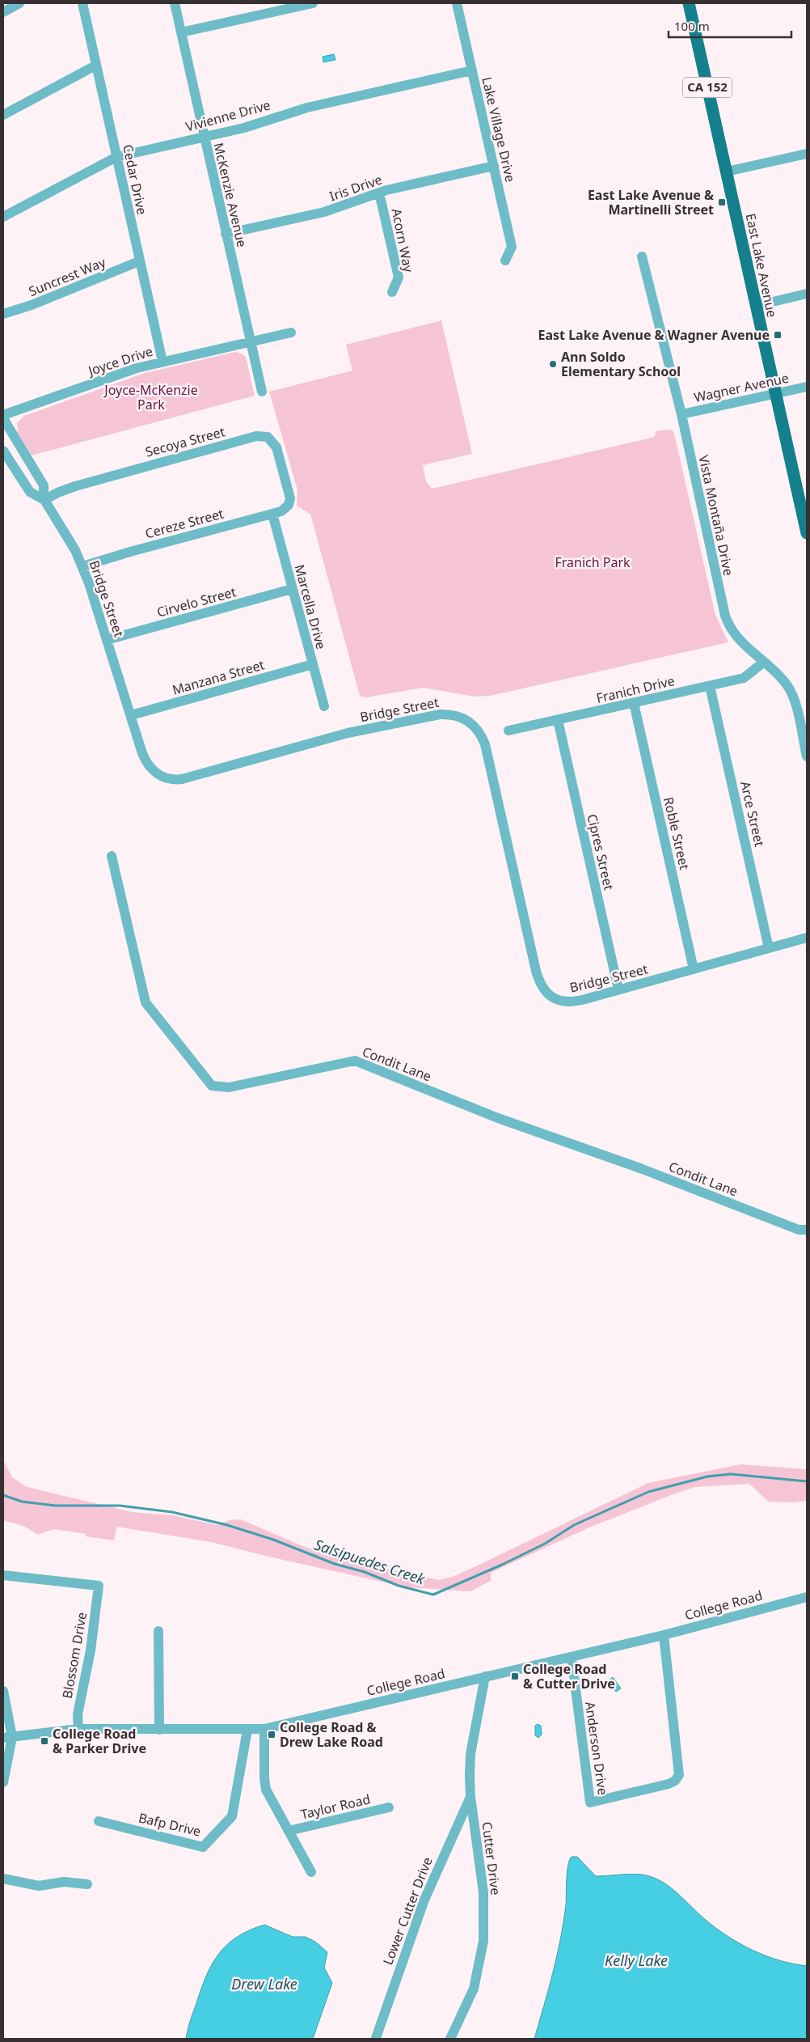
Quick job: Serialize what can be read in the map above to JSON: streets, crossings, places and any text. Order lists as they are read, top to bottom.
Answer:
{
  "streets": {
    "main road": ["CA 152", "East Lake Avenue"],
    "street": [
      "Vivienne Drive",
      "Lake Village Drive",
      "Cedar Drive",
      "Iris Drive",
      "McKenzie Avenue",
      "Acorn Way",
      "Suncrest Way",
      "Joyce Drive",
      "Wagner Avenue",
      "Secoya Street",
      "Vista Montaña Drive",
      "Cereze Street",
      "Bridge Street",
      "Cirvelo Street",
      "Marcella Drive",
      "Manzana Street",
      "Franich Drive",
      "Arce Street",
      "Roble Street",
      "Cipres Street",
      "Condit Lane",
      "College Road",
      "Blossom Drive",
      "Anderson Drive",
      "Taylor Road",
      "Bafp Drive",
      "Cutter Drive",
      "Lower Cutter Drive"
    ]
  },
  "crossings": [
    ["Vivienne Drive", "Lake Village Drive"],
    ["Vivienne Drive", "Cedar Drive"],
    ["Vivienne Drive", "McKenzie Avenue"],
    ["Lake Village Drive", "Iris Drive"],
    ["Cedar Drive", "Suncrest Way"],
    ["Cedar Drive", "Joyce Drive"],
    ["Iris Drive", "McKenzie Avenue"],
    ["Iris Drive", "Acorn Way"],
    ["McKenzie Avenue", "Joyce Drive"],
    ["East Lake Avenue", "Wagner Avenue"],
    ["Joyce Drive", "Bridge Street"],
    ["Wagner Avenue", "Vista Montaña Drive"],
    ["Secoya Street", "Cereze Street"],
    ["Secoya Street", "Bridge Street"],
    ["Vista Montaña Drive", "Franich Drive"],
    ["Cereze Street", "Bridge Street"],
    ["Cereze Street", "Marcella Drive"],
    ["Bridge Street", "Cirvelo Street"],
    ["Bridge Street", "Manzana Street"],
    ["Bridge Street", "Arce Street"],
    ["Bridge Street", "Roble Street"],
    ["Bridge Street", "Cipres Street"],
    ["Cirvelo Street", "Marcella Drive"],
    ["Marcella Drive", "Manzana Street"],
    ["Franich Drive", "Arce Street"],
    ["Franich Drive", "Roble Street"],
    ["Franich Drive", "Cipres Street"],
    ["College Road", "Blossom Drive"],
    ["College Road", "Anderson Drive"],
    ["College Road", "Bafp Drive"],
    ["College Road", "Cutter Drive"],
    ["Cutter Drive", "Lower Cutter Drive"]
  ],
  "water": ["Salsipuedes Creek", "Kelly Lake", "Drew Lake"],
  "parks": ["Joyce-McKenzie Park", "Franich Park"],
  "places": {
    "transit": [
      "East Lake Avenue & Martinelli Street",
      "East Lake Avenue & Wagner Avenue",
      "College Road & Cutter Drive",
      "College Road & Drew Lake Road",
      "College Road & Parker Drive"
    ],
    "other": ["Ann Soldo Elementary School"]
  },
  "scale_bar": "100 m"
}
